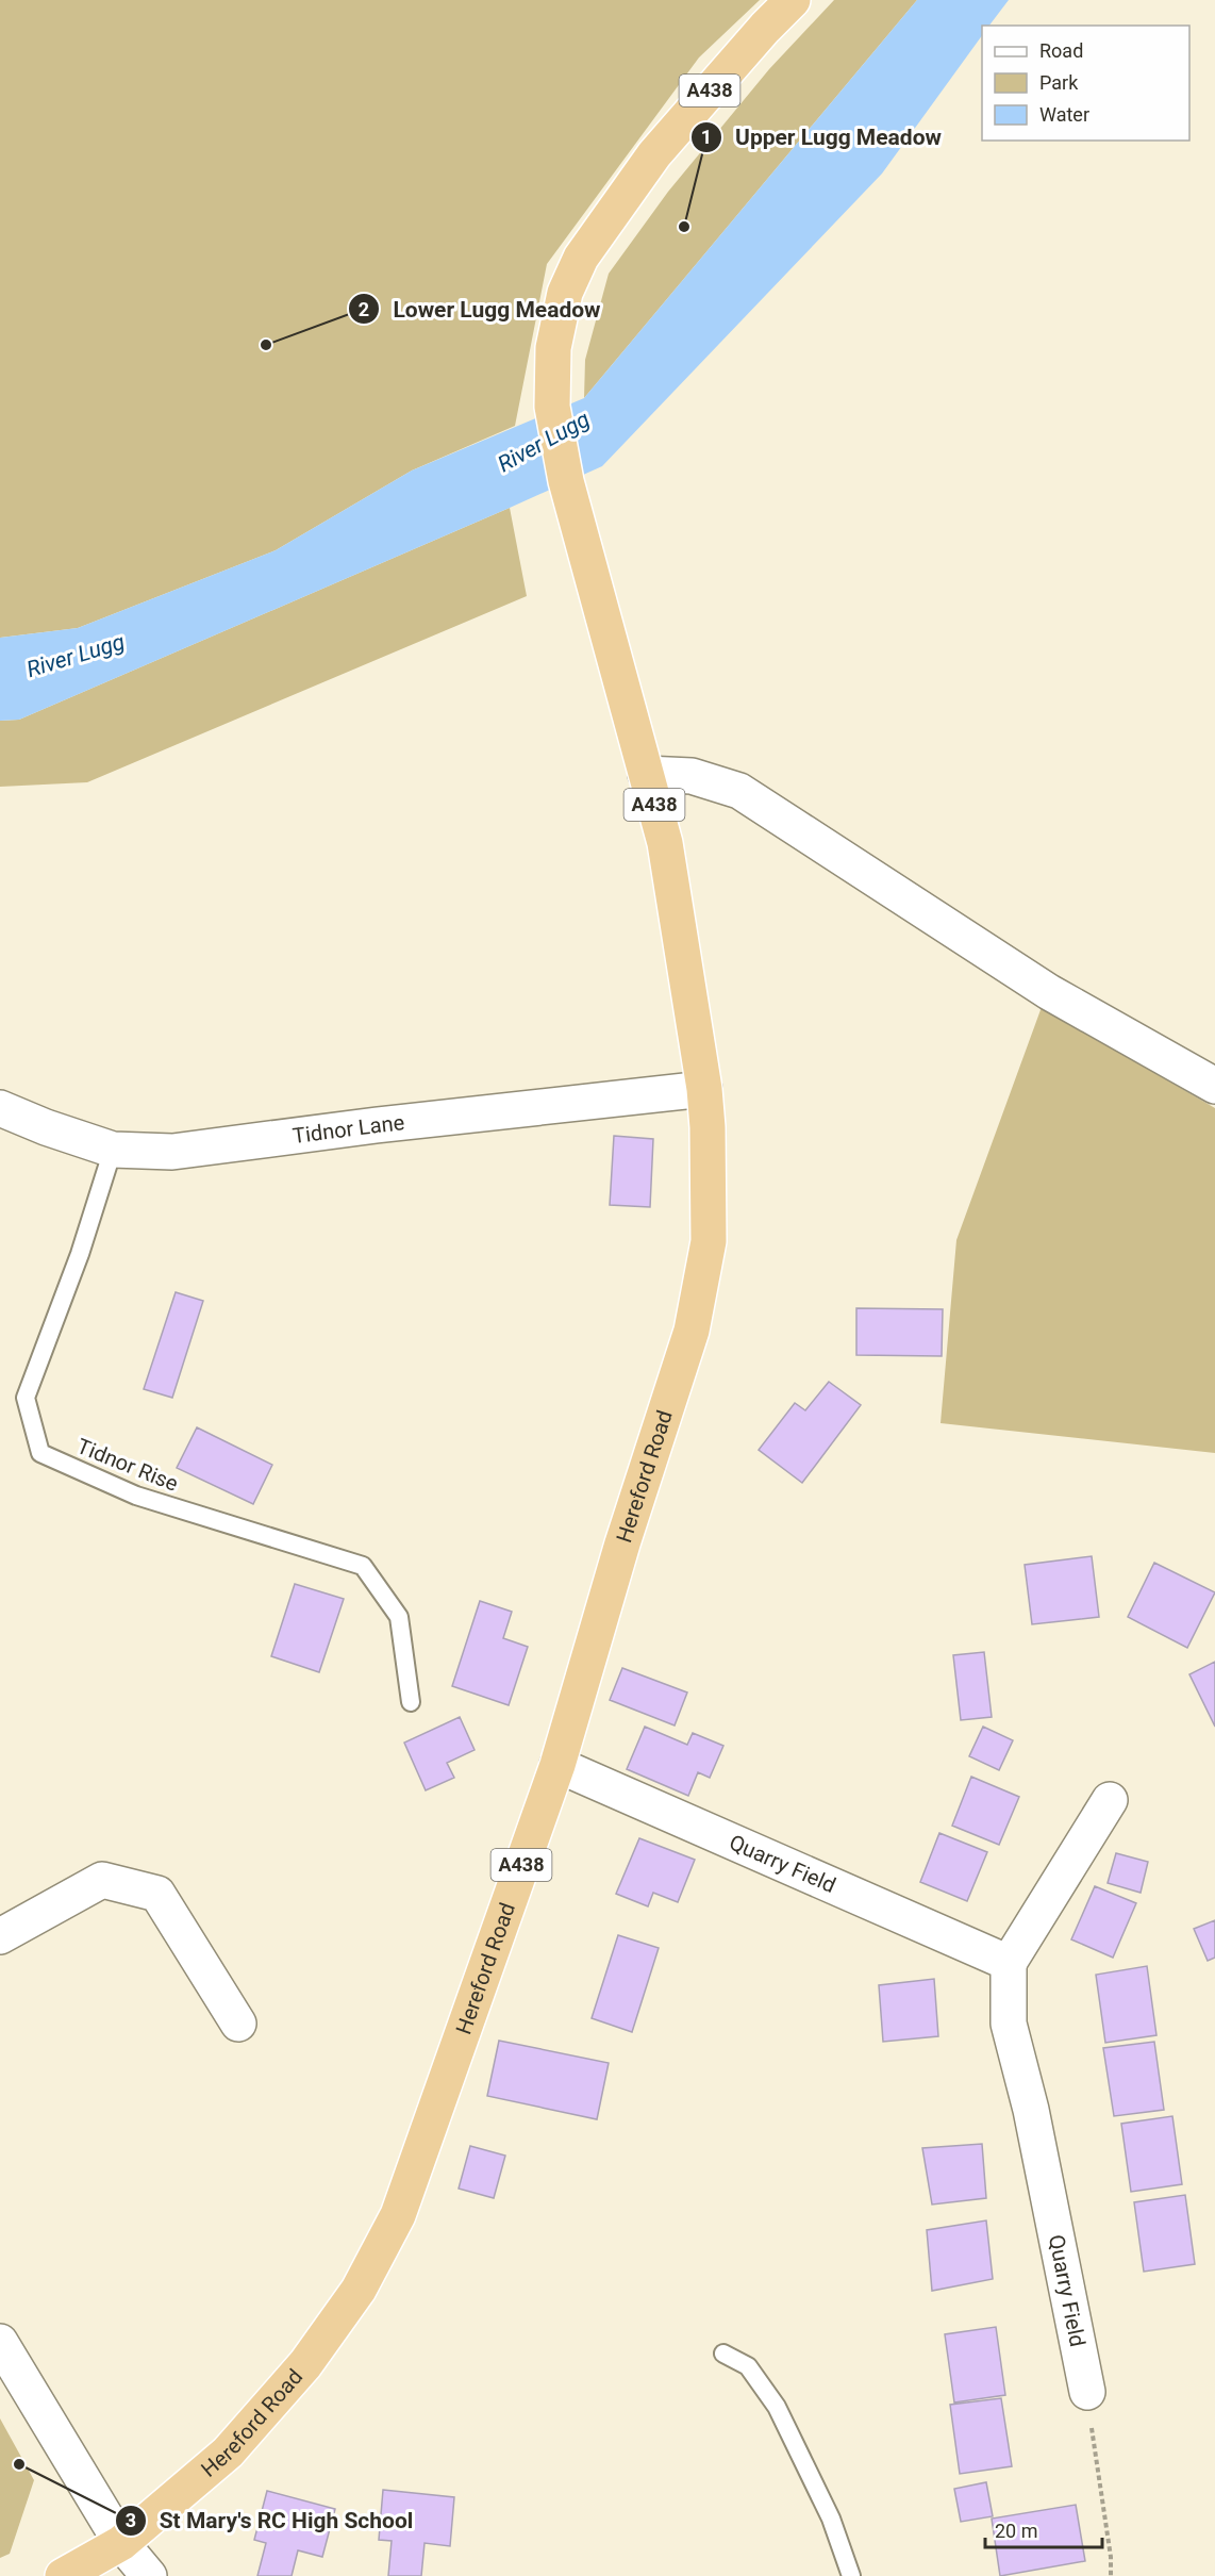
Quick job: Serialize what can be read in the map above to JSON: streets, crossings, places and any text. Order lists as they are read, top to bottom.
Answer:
{
  "streets": {
    "highway": ["A438", "Hereford Road"],
    "street": ["Tidnor Lane", "Quarry Field"],
    "lane": ["Tidnor Rise"]
  },
  "crossings": [
    ["A438", "Tidnor Lane"],
    ["A438", "Hereford Road"],
    ["Tidnor Lane", "Tidnor Rise"],
    ["Tidnor Lane", "Hereford Road"],
    ["Hereford Road", "Quarry Field"]
  ],
  "water": ["River Lugg"],
  "places": ["Upper Lugg Meadow", "Lower Lugg Meadow", "St Mary's RC High School"],
  "legend": ["Road", "Park", "Water"],
  "scale_bar": "20 m"
}
